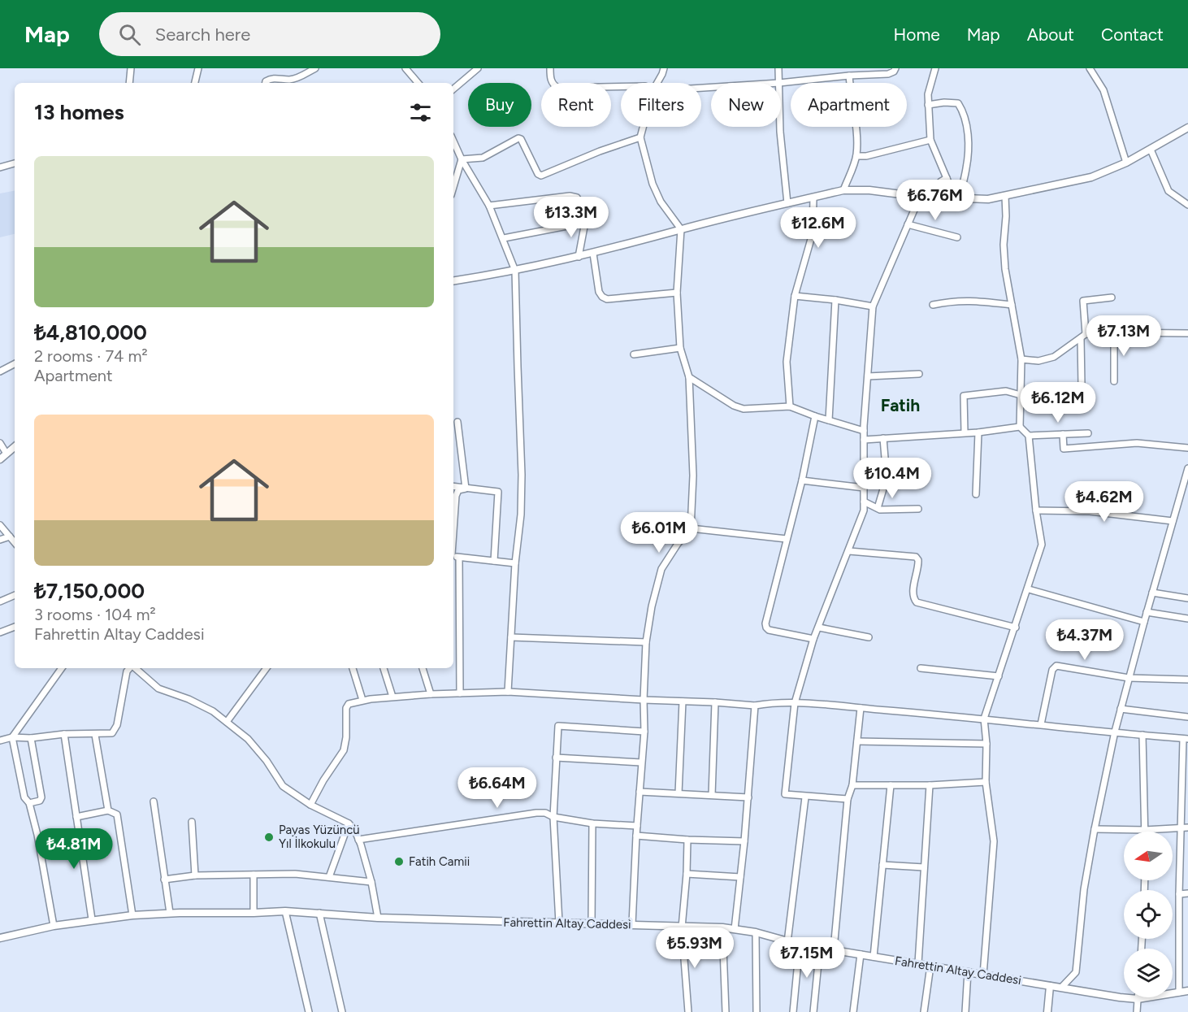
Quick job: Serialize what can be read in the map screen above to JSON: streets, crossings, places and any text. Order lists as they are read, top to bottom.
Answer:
{
  "streets": {
    "street": ["Fahrettin Altay Caddesi"]
  },
  "districts": ["Fatih"],
  "places": ["Payas Yüzüncü Yıl İlkokulu", "Fatih Camii"],
  "north": "left",
  "page": {
    "header": "Map",
    "search": "Search here",
    "nav": [
      "Home",
      "Map",
      "About",
      "Contact"
    ],
    "chip": [
      "Buy",
      "Rent",
      "Filters",
      "New",
      "Apartment"
    ],
    "heading": "13 homes",
    "list": [
      {
        "name": "₺4,810,000",
        "note": "2 rooms · 74 m² · Apartment"
      },
      {
        "name": "₺7,150,000",
        "note": "3 rooms · 104 m² · Fahrettin Altay Caddesi"
      }
    ],
    "price": [
      "₺6.76M",
      "₺13.3M",
      "₺12.6M",
      "₺7.13M",
      "₺6.12M",
      "₺10.4M",
      "₺4.62M",
      "₺6.01M",
      "₺4.37M",
      "₺6.64M",
      "₺4.81M",
      "₺5.93M",
      "₺7.15M"
    ]
  }
}
